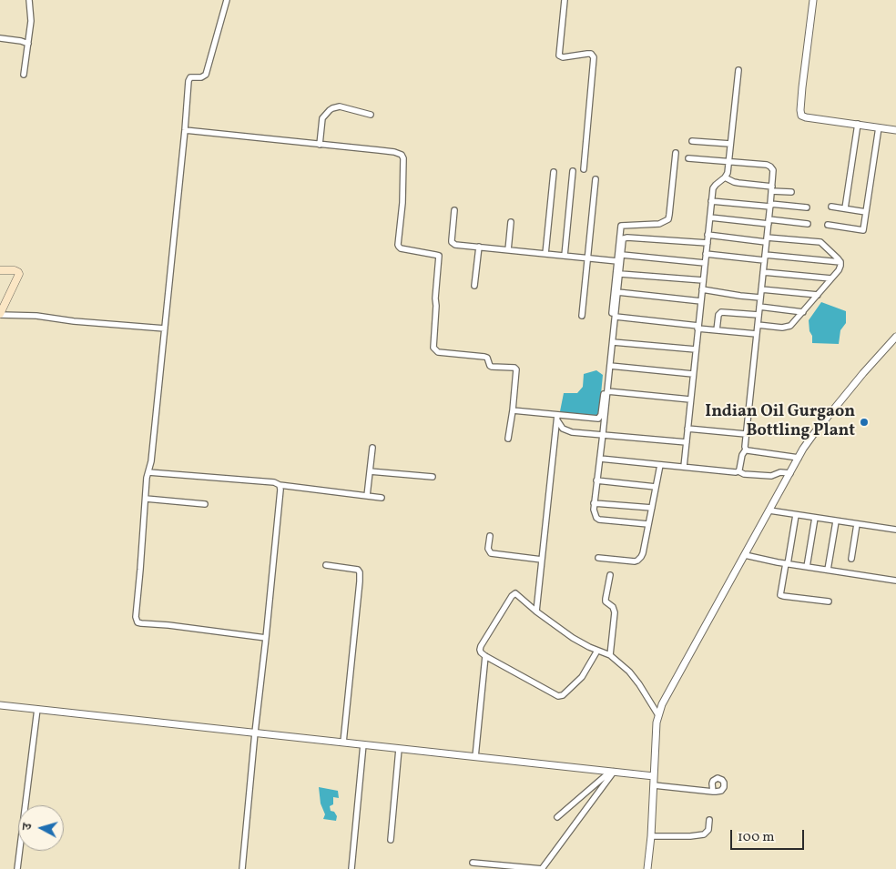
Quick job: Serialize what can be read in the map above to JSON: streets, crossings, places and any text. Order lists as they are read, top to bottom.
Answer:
{
  "places": ["Indian Oil Gurgaon Bottling Plant"],
  "scale_bar": "100 m",
  "north": "left"
}
